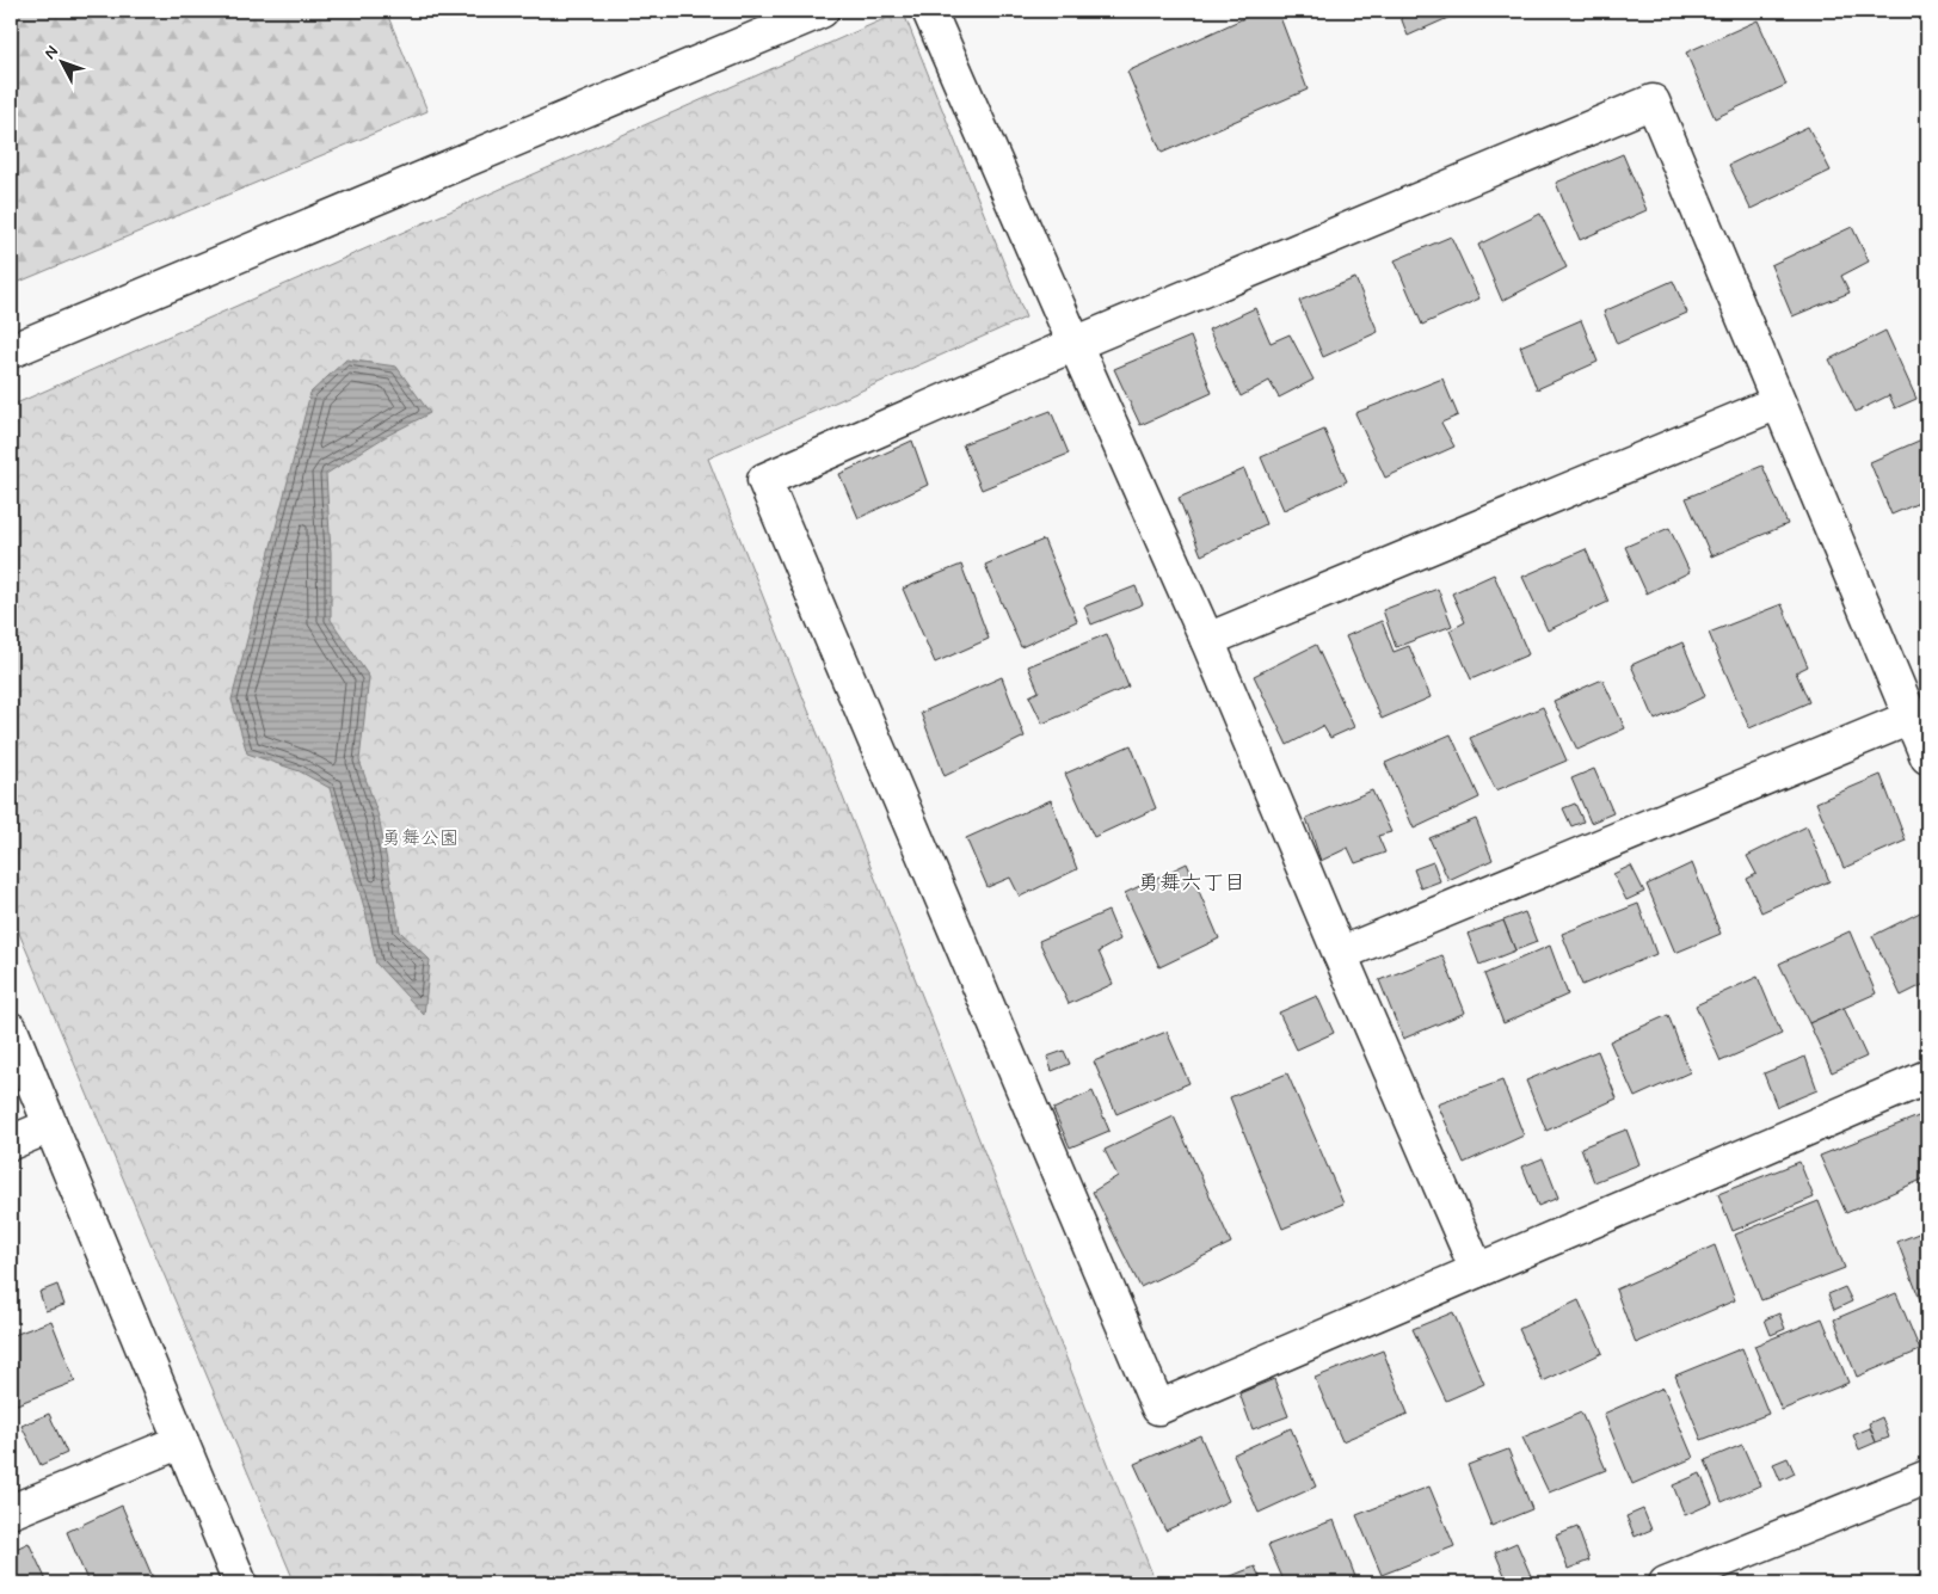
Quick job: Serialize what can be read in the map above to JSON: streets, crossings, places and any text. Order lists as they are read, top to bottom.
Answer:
{
  "districts": ["勇舞六丁目"],
  "parks": ["勇舞公園"],
  "north": "top left"
}
